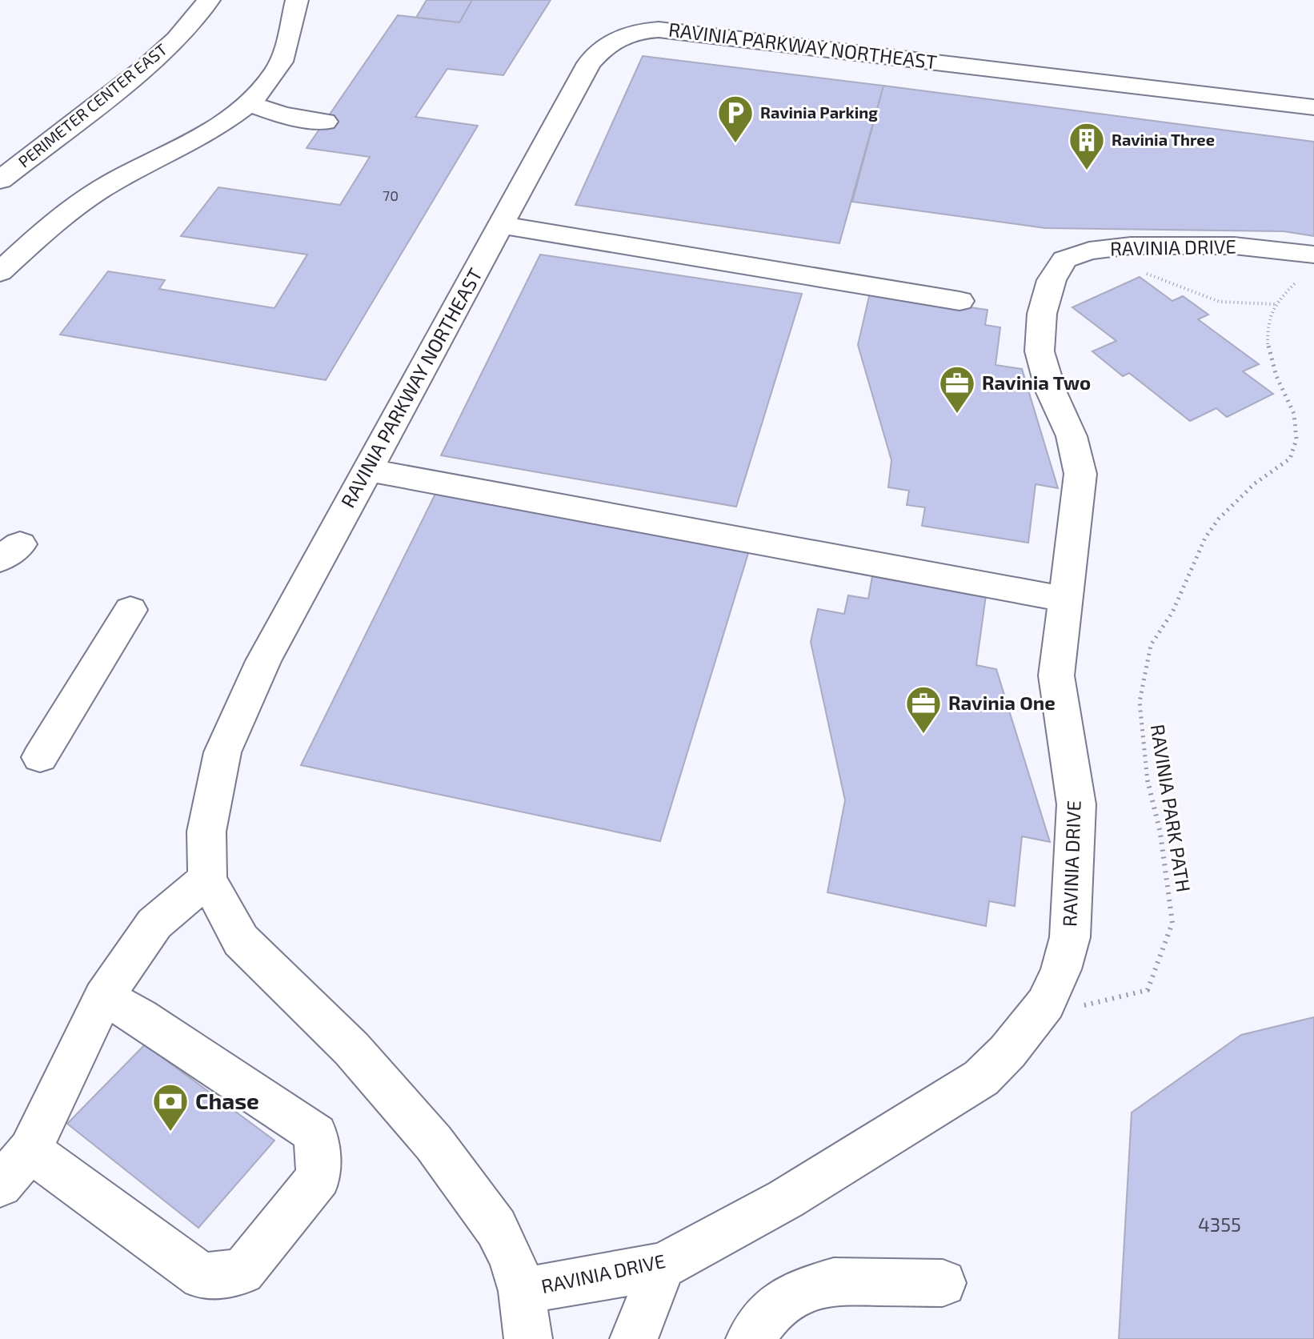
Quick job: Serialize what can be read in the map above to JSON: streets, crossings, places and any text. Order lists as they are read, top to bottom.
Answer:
{
  "streets": {
    "street": ["RAVINIA PARKWAY NORTHEAST", "PERIMETER CENTER EAST", "RAVINIA DRIVE"],
    "path": ["RAVINIA PARK PATH"]
  },
  "crossings": [
    ["RAVINIA PARKWAY NORTHEAST", "RAVINIA DRIVE"],
    ["RAVINIA DRIVE", "RAVINIA PARK PATH"]
  ],
  "places": {
    "parking": ["Ravinia Parking"],
    "building": ["Ravinia Three"],
    "office": ["Ravinia Two", "Ravinia One"],
    "bank": ["Chase"]
  },
  "house_numbers": ["70", "4355"]
}
